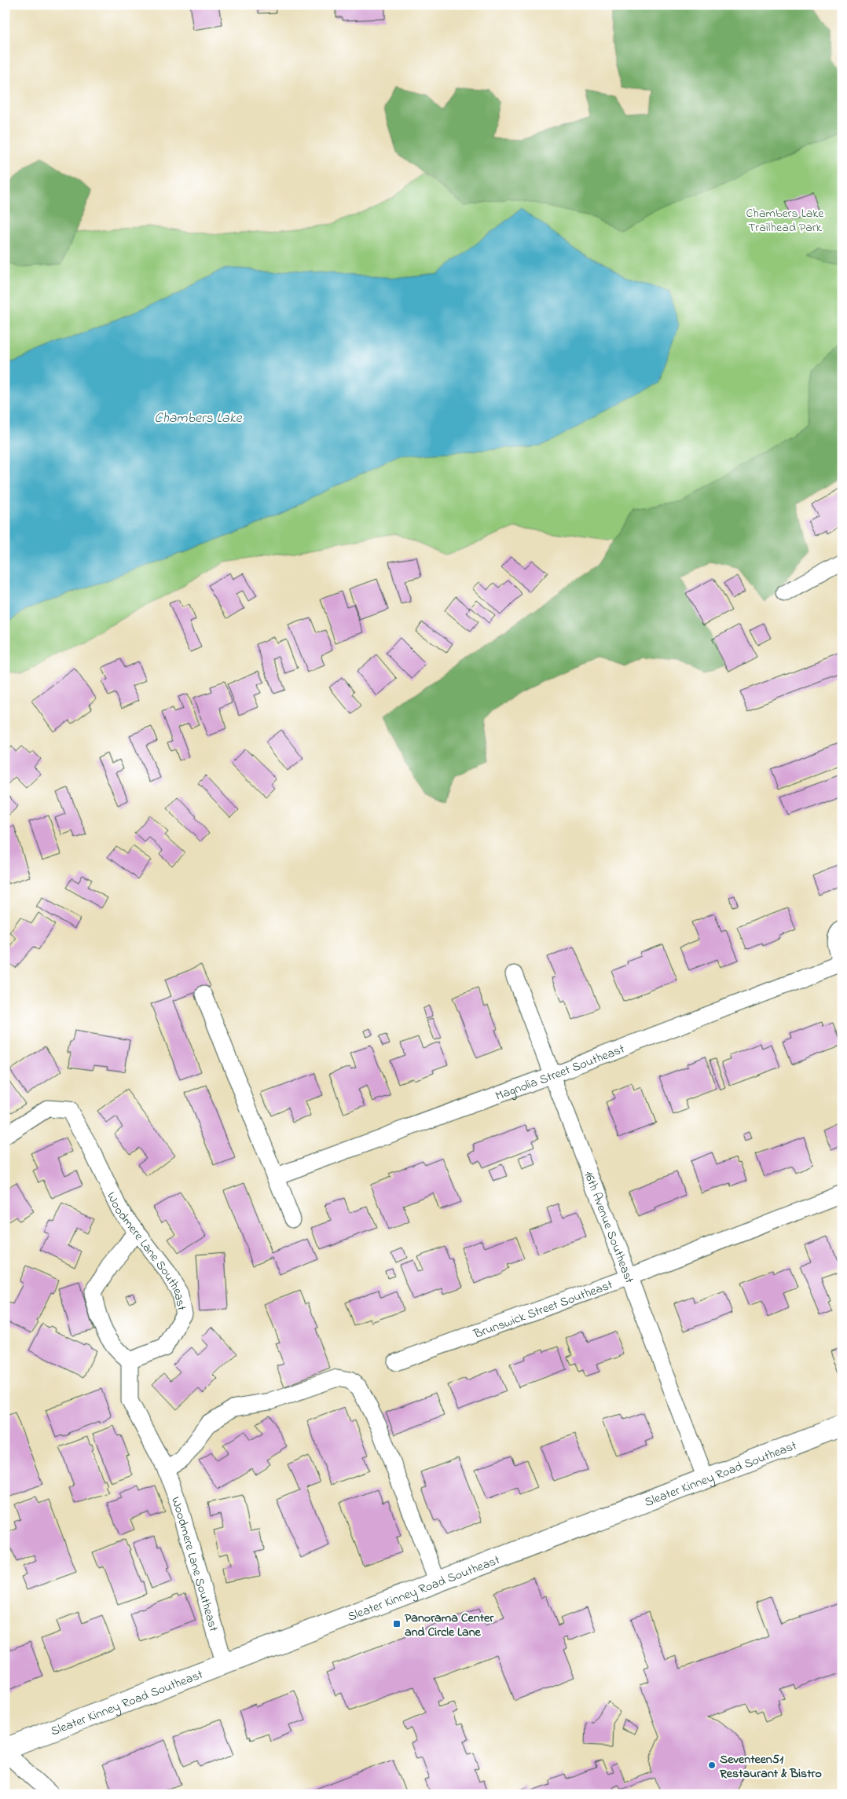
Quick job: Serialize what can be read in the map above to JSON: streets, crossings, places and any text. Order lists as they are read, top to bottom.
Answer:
{
  "streets": {
    "street": [
      "Magnolia Street Southeast",
      "16th Avenue Southeast",
      "Woodmere Lane Southeast",
      "Brunswick Street Southeast",
      "Sleater Kinney Road Southeast"
    ]
  },
  "crossings": [
    ["Magnolia Street Southeast", "16th Avenue Southeast"],
    ["16th Avenue Southeast", "Brunswick Street Southeast"],
    ["16th Avenue Southeast", "Sleater Kinney Road Southeast"],
    ["Woodmere Lane Southeast", "Sleater Kinney Road Southeast"]
  ],
  "water": ["Chambers Lake"],
  "parks": ["Chambers Lake Trailhead Park"],
  "places": {
    "transit": ["Panorama Center and Circle Lane"],
    "other": ["Seventeen51 Restaurant & Bistro"]
  }
}
